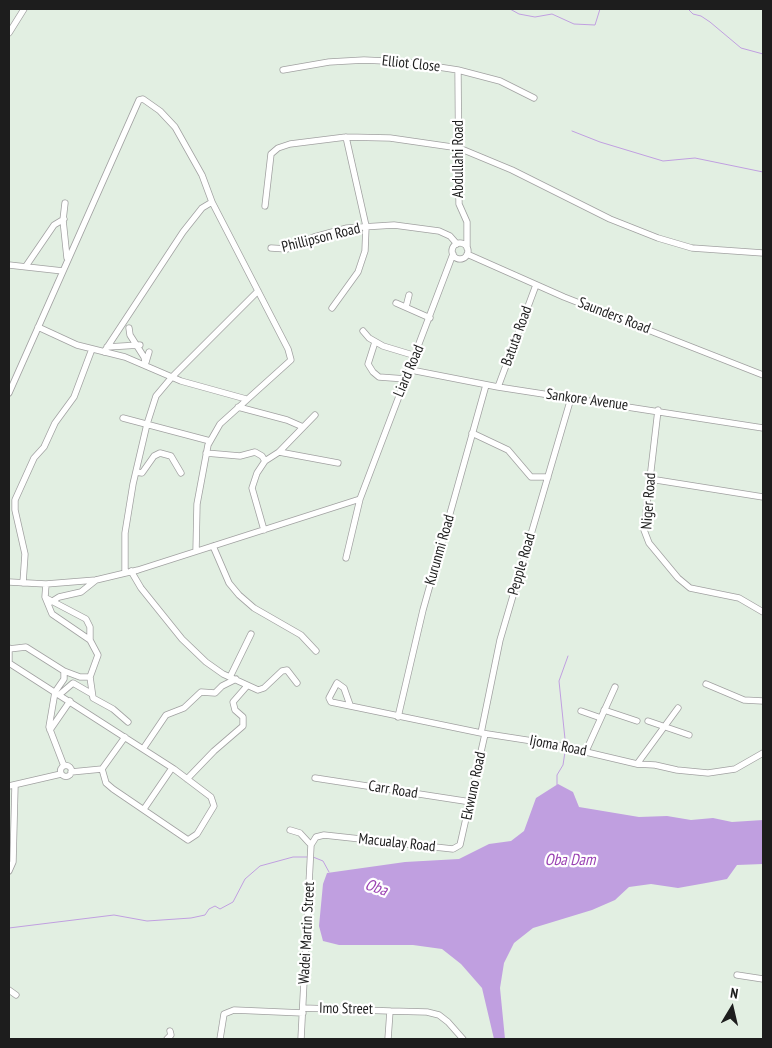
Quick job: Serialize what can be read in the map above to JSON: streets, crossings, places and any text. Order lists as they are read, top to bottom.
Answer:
{
  "streets": {
    "street": [
      "Elliot Close",
      "Abdullahi Road",
      "Phillipson Road",
      "Saunders Road",
      "Batuta Road",
      "Liard Road",
      "Sankore Avenue",
      "Niger Road",
      "Kurunmi Road",
      "Pepple Road",
      "Ijoma Road",
      "Ekwuno Road",
      "Carr Road",
      "Macualay Road",
      "Wadei Martin Street",
      "Imo Street"
    ]
  },
  "crossings": [
    ["Elliot Close", "Abdullahi Road"],
    ["Abdullahi Road", "Phillipson Road"],
    ["Abdullahi Road", "Saunders Road"],
    ["Phillipson Road", "Saunders Road"],
    ["Phillipson Road", "Liard Road"],
    ["Saunders Road", "Batuta Road"],
    ["Batuta Road", "Sankore Avenue"],
    ["Liard Road", "Sankore Avenue"],
    ["Sankore Avenue", "Niger Road"],
    ["Sankore Avenue", "Kurunmi Road"],
    ["Sankore Avenue", "Pepple Road"],
    ["Kurunmi Road", "Ijoma Road"],
    ["Pepple Road", "Ijoma Road"],
    ["Pepple Road", "Ekwuno Road"],
    ["Ijoma Road", "Ekwuno Road"],
    ["Ekwuno Road", "Carr Road"],
    ["Ekwuno Road", "Macualay Road"],
    ["Macualay Road", "Wadei Martin Street"],
    ["Wadei Martin Street", "Imo Street"]
  ],
  "water": ["Oba Dam", "Oba"],
  "north": "top"
}
